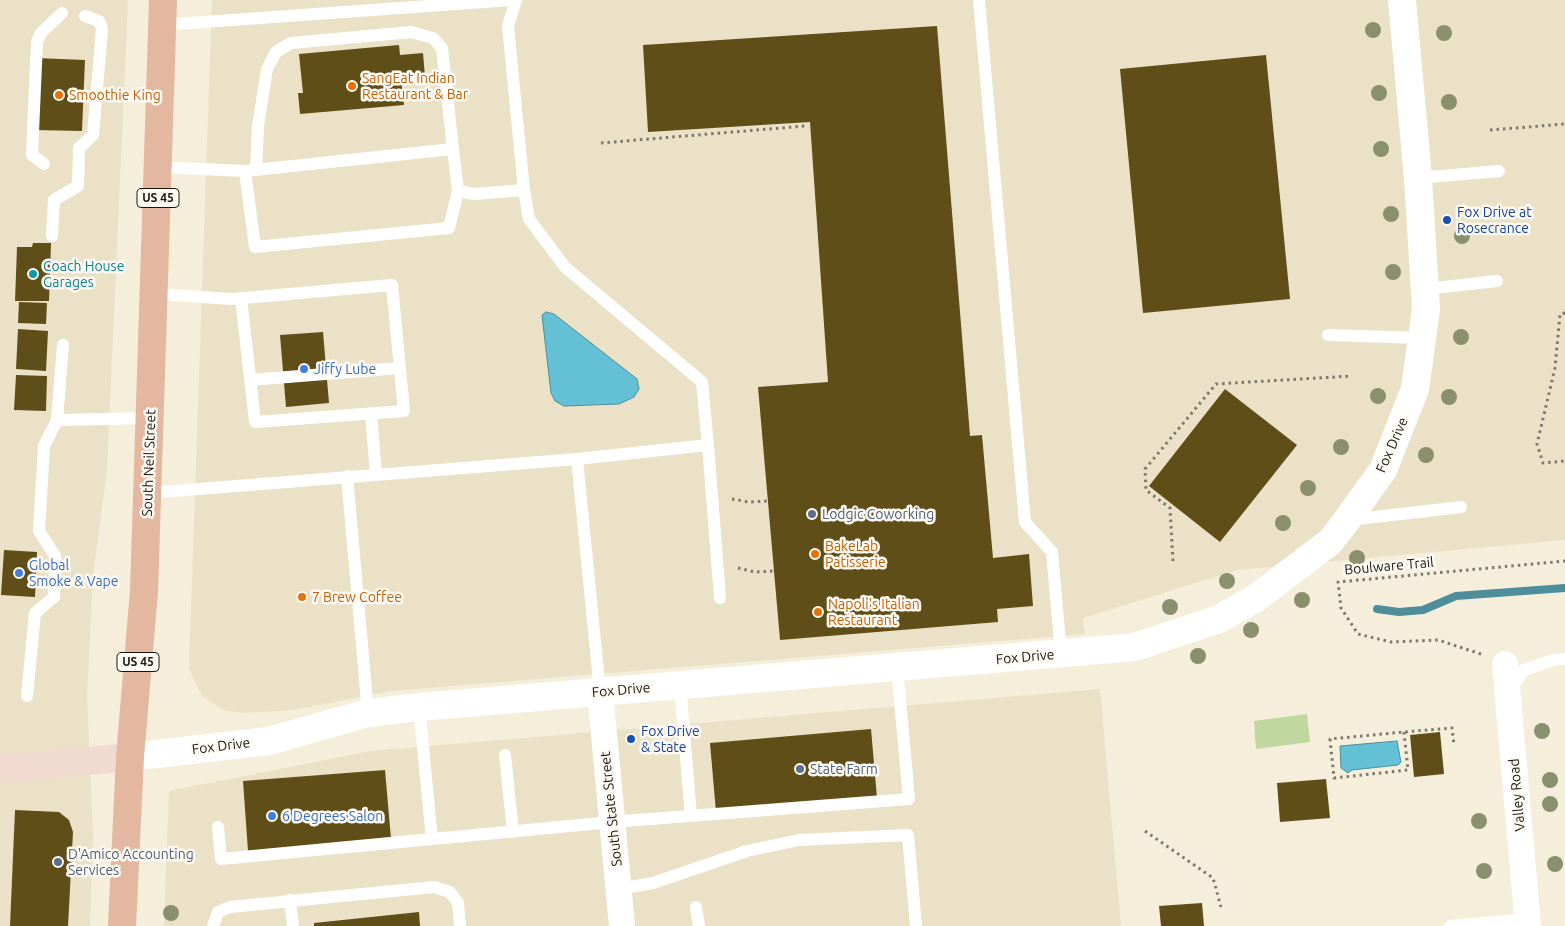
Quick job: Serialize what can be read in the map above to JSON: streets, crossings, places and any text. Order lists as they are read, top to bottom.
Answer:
{
  "streets": {
    "main road": ["US 45", "South Neil Street"],
    "street": ["Fox Drive", "Valley Road", "South State Street"],
    "path": ["Boulware Trail"]
  },
  "crossings": [
    ["Fox Drive", "South Neil Street"],
    ["Fox Drive", "South State Street"],
    ["Boulware Trail", "Valley Road"]
  ],
  "places": [
    "SangEat Indian Restaurant & Bar",
    "Smoothie King",
    "Fox Drive at Rosecrance",
    "Coach House Garages",
    "Jiffy Lube",
    "Lodgic Coworking",
    "BakeLab Patisserie",
    "Global Smoke & Vape",
    "7 Brew Coffee",
    "Napoli's Italian Restaurant",
    "Fox Drive & State",
    "State Farm",
    "6 Degrees Salon",
    "D'Amico Accounting Services"
  ]
}
